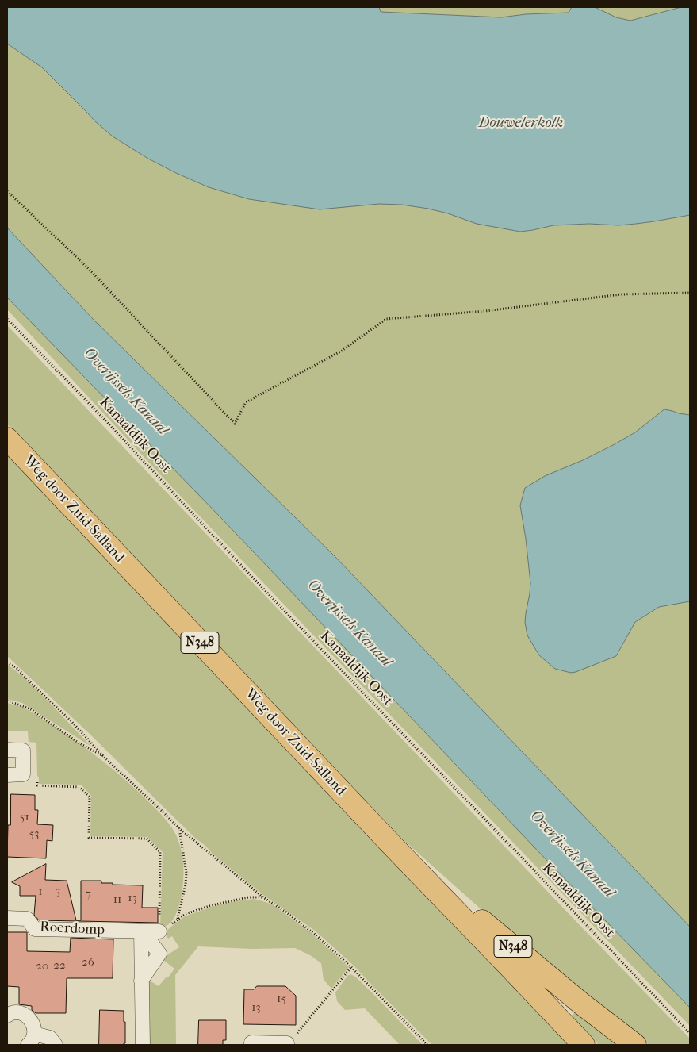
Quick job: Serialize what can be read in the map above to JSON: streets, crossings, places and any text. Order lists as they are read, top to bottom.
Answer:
{
  "streets": {
    "main road": ["Weg door Zuid-Salland", "N348"],
    "street": ["Roerdomp"],
    "path": ["Kanaaldijk Oost"]
  },
  "crossings": [
    ["Weg door Zuid-Salland", "N348"]
  ],
  "water": ["Douwelerkolk", "Overijssels Kanaal"],
  "house_numbers": [
    "51",
    "53",
    "3",
    "1",
    "7",
    "13",
    "11",
    "26",
    "22",
    "20",
    "15",
    "13"
  ]
}
